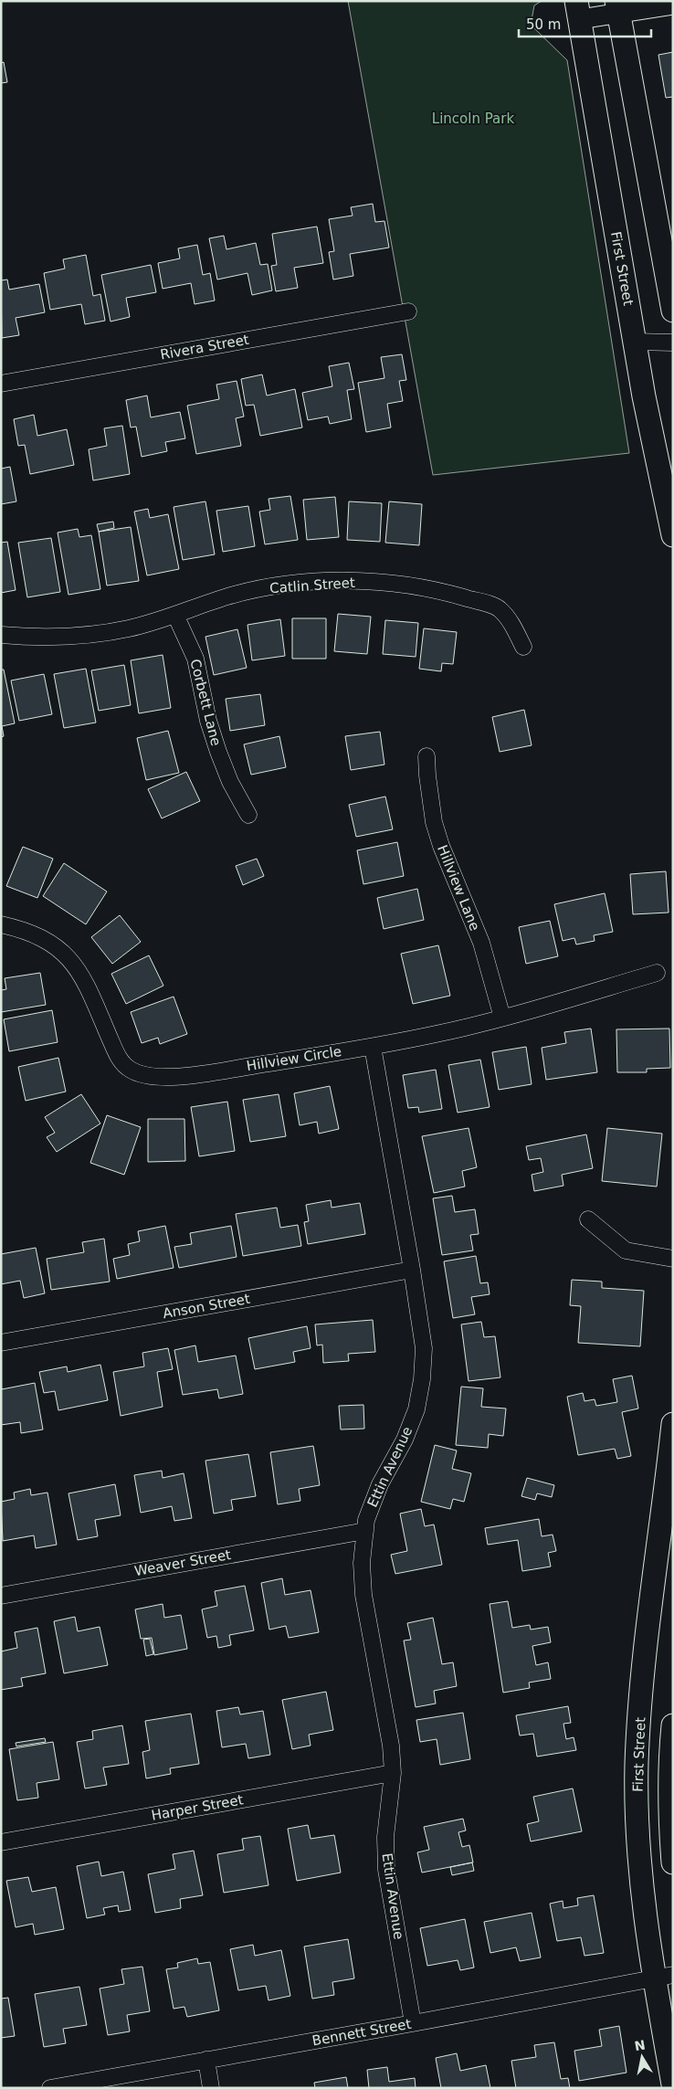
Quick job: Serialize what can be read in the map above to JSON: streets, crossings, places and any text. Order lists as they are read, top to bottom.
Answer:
{
  "streets": {
    "main road": ["First Street"],
    "street": [
      "Rivera Street",
      "Catlin Street",
      "Corbett Lane",
      "Hillview Lane",
      "Hillview Circle",
      "Anson Street",
      "Ettin Avenue",
      "Weaver Street",
      "Harper Street",
      "Bennett Street"
    ]
  },
  "crossings": [
    ["First Street", "Bennett Street"],
    ["Catlin Street", "Corbett Lane"],
    ["Hillview Lane", "Hillview Circle"],
    ["Hillview Circle", "Ettin Avenue"],
    ["Anson Street", "Ettin Avenue"],
    ["Ettin Avenue", "Weaver Street"],
    ["Ettin Avenue", "Harper Street"],
    ["Ettin Avenue", "Bennett Street"]
  ],
  "parks": ["Lincoln Park"],
  "scale_bar": "50 m",
  "north": "top"
}
